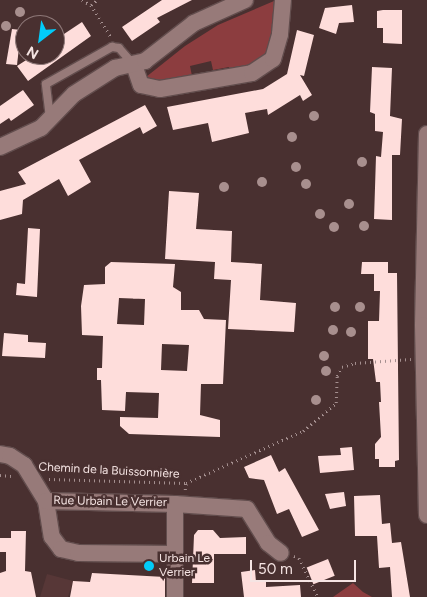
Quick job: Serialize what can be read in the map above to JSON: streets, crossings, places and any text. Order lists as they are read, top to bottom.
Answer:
{
  "streets": {
    "street": ["Rue Urbain Le Verrier"],
    "path": ["Chemin de la Buissonnière"]
  },
  "crossings": [
    ["Chemin de la Buissonnière", "Rue Urbain Le Verrier"]
  ],
  "places": ["Urbain Le Verrier"],
  "scale_bar": "50 m",
  "north": "bottom left"
}
